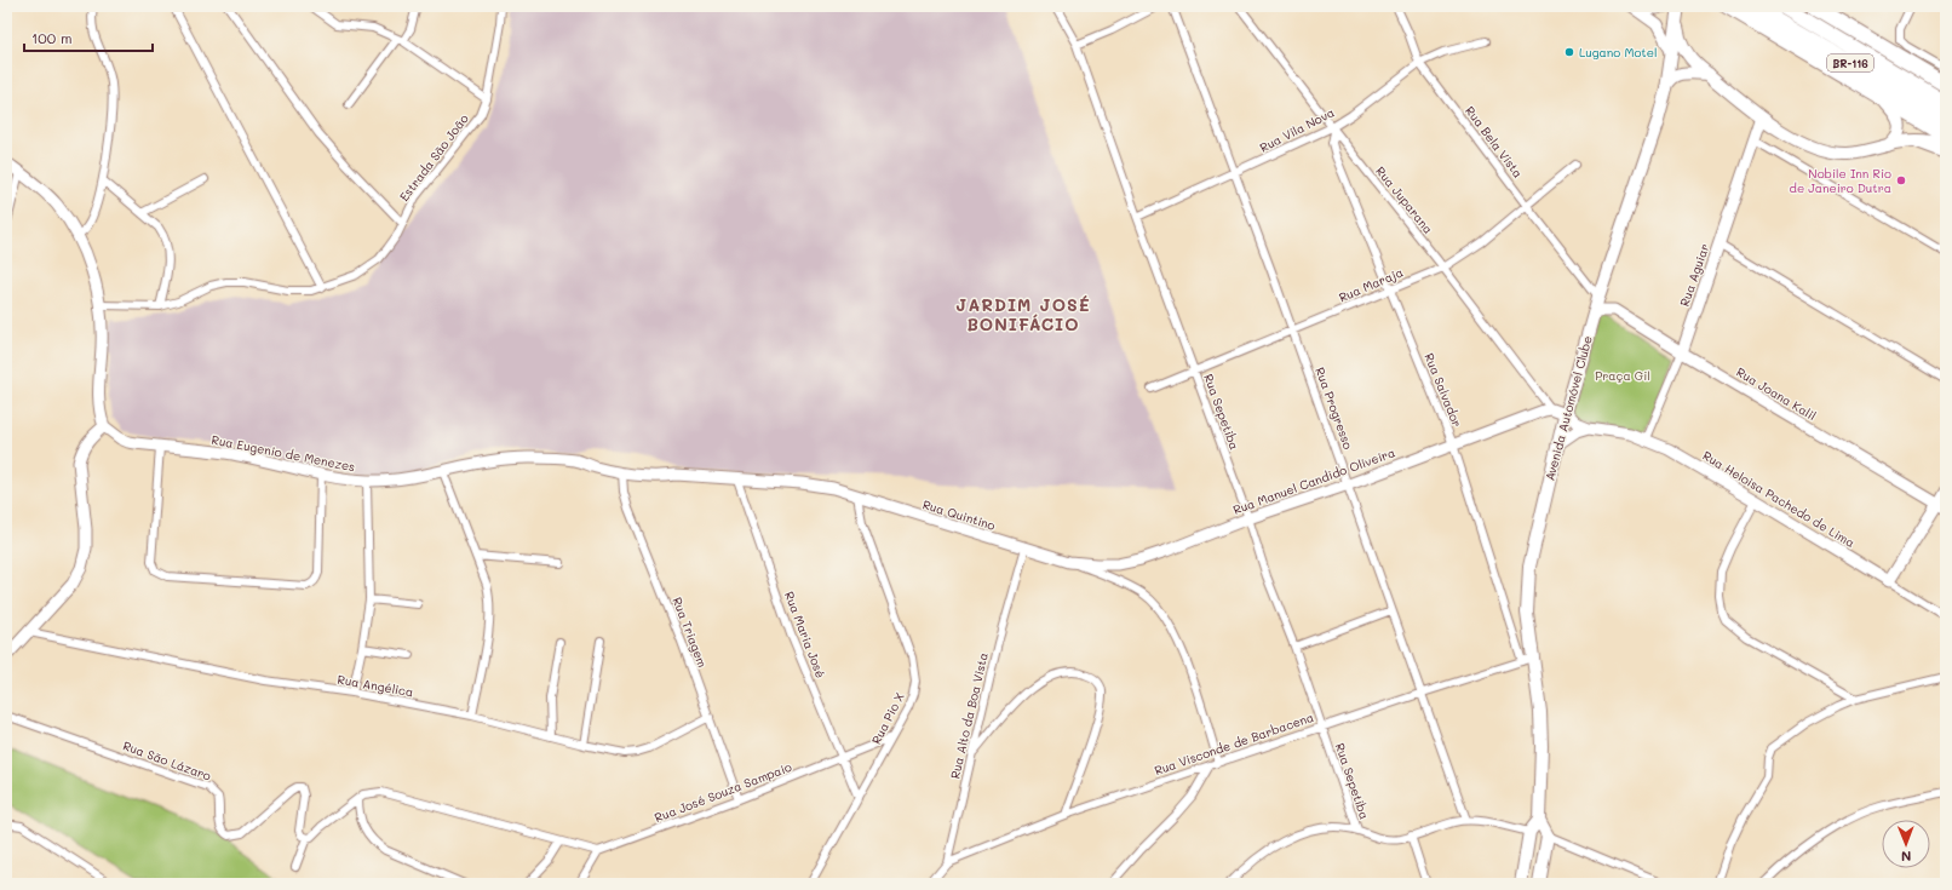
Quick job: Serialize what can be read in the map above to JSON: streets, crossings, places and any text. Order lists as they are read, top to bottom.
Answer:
{
  "streets": {
    "highway": ["BR-116"],
    "main road": [
      "Rua Aguiar",
      "Rua Joana Kalil",
      "Avenida Automóvel Clube",
      "Rua Eugenio de Menezes",
      "Rua Manuel Candido Oliveira",
      "Rua Heloisa Pachedo de Lima",
      "Rua Quintino"
    ],
    "street": [
      "Rua Vila Nova",
      "Rua Bela Vista",
      "Estrada São João",
      "Rua Juparana",
      "Rua Maraja",
      "Rua Salvador",
      "Rua Progresso",
      "Rua Sepetiba",
      "Rua Triagem",
      "Rua Maria José",
      "Rua Angélica",
      "Rua Alto da Boa Vista",
      "Rua Pio X",
      "Rua Visconde de Barbacena",
      "Rua São Lázaro",
      "Rua José Souza Sampaio"
    ]
  },
  "crossings": [
    ["Rua Vila Nova", "Rua Bela Vista"],
    ["Rua Vila Nova", "Rua Juparana"],
    ["Rua Vila Nova", "Rua Salvador"],
    ["Rua Vila Nova", "Rua Progresso"],
    ["Rua Vila Nova", "Rua Sepetiba"],
    ["Rua Bela Vista", "Rua Maraja"],
    ["Rua Bela Vista", "Avenida Automóvel Clube"],
    ["Rua Juparana", "Rua Maraja"],
    ["Rua Juparana", "Rua Salvador"],
    ["Rua Juparana", "Rua Manuel Candido Oliveira"],
    ["Rua Aguiar", "Rua Joana Kalil"],
    ["Rua Aguiar", "Rua Heloisa Pachedo de Lima"],
    ["Rua Maraja", "Rua Salvador"],
    ["Rua Maraja", "Rua Progresso"],
    ["Rua Maraja", "Rua Sepetiba"],
    ["Rua Salvador", "Avenida Automóvel Clube"],
    ["Rua Salvador", "Rua Manuel Candido Oliveira"],
    ["Rua Salvador", "Rua Visconde de Barbacena"],
    ["Rua Joana Kalil", "Avenida Automóvel Clube"],
    ["Rua Progresso", "Rua Manuel Candido Oliveira"],
    ["Rua Progresso", "Rua Visconde de Barbacena"],
    ["Avenida Automóvel Clube", "Rua Heloisa Pachedo de Lima"],
    ["Avenida Automóvel Clube", "Rua Visconde de Barbacena"],
    ["Rua Sepetiba", "Rua Manuel Candido Oliveira"],
    ["Rua Sepetiba", "Rua Visconde de Barbacena"],
    ["Rua Eugenio de Menezes", "Rua Quintino"],
    ["Rua Manuel Candido Oliveira", "Rua Quintino"],
    ["Rua Quintino", "Rua Triagem"],
    ["Rua Quintino", "Rua Maria José"],
    ["Rua Quintino", "Rua Alto da Boa Vista"],
    ["Rua Quintino", "Rua Pio X"],
    ["Rua Quintino", "Rua Visconde de Barbacena"],
    ["Rua Triagem", "Rua Angélica"],
    ["Rua Triagem", "Rua José Souza Sampaio"],
    ["Rua Maria José", "Rua Pio X"],
    ["Rua Maria José", "Rua José Souza Sampaio"],
    ["Rua Alto da Boa Vista", "Rua Visconde de Barbacena"],
    ["Rua Pio X", "Rua José Souza Sampaio"]
  ],
  "districts": ["JARDIM JOSÉ BONIFÁCIO"],
  "parks": ["Praça Gil"],
  "places": ["Lugano Motel", "Nobile Inn Rio de Janeiro Dutra"],
  "scale_bar": "100 m",
  "north": "bottom"
}
